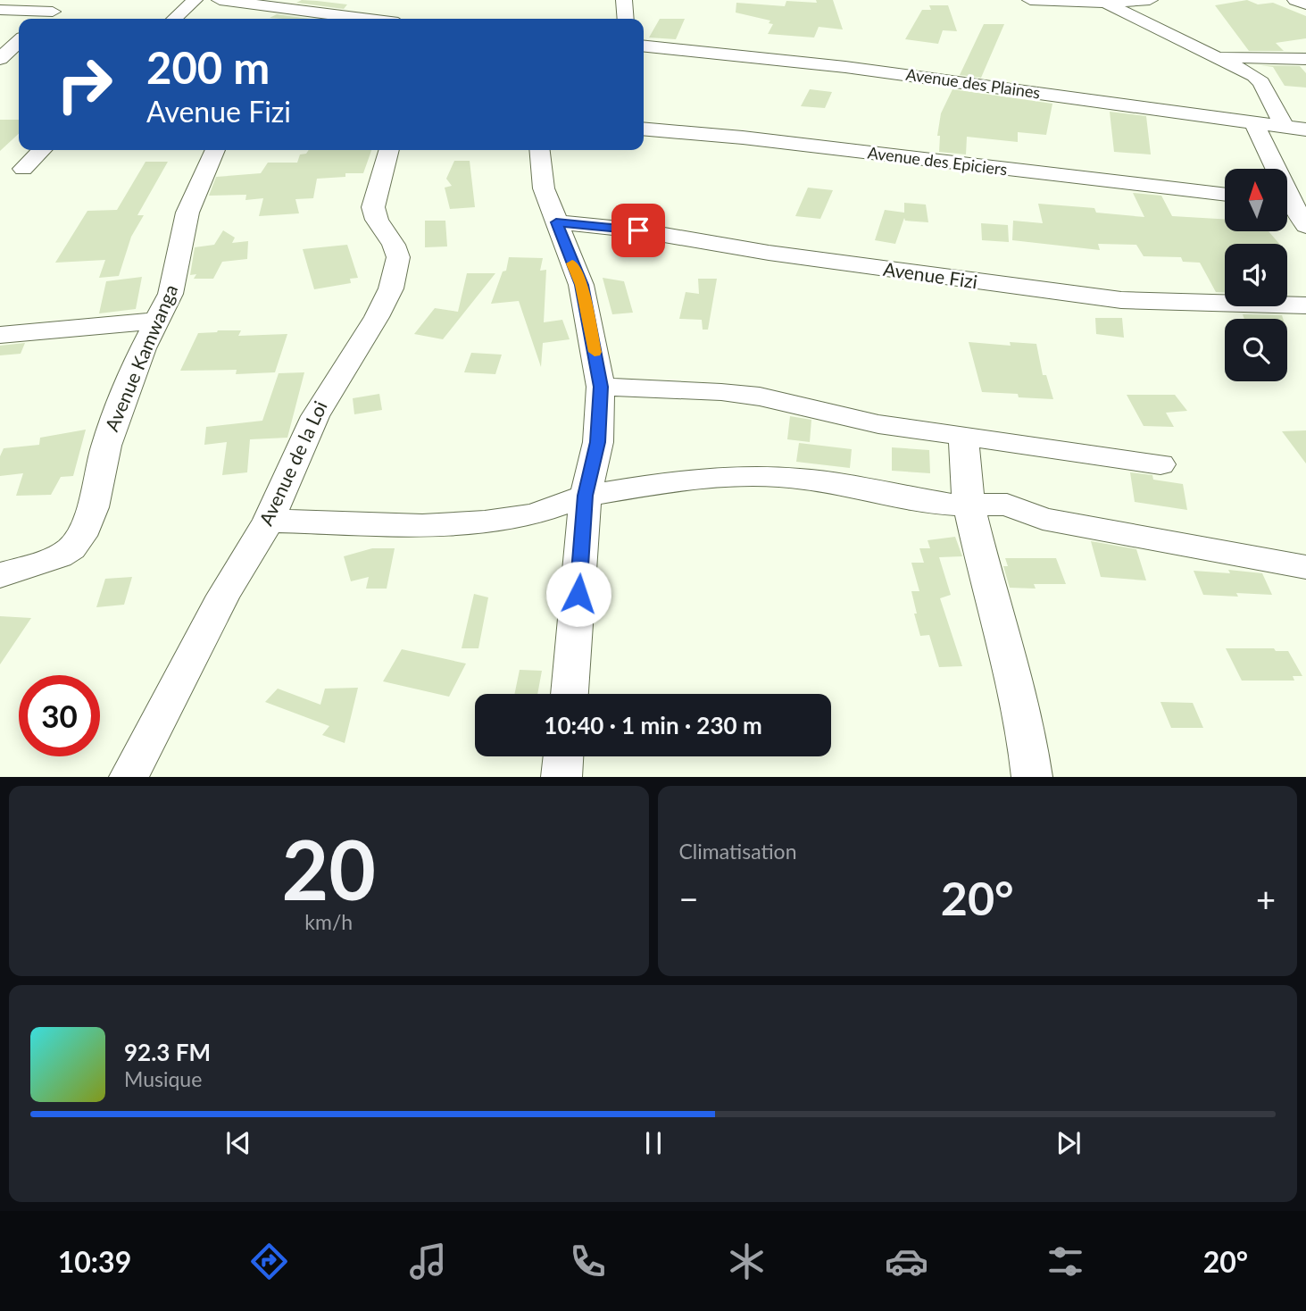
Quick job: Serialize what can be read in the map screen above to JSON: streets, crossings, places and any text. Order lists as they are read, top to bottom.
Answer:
{
  "streets": {
    "street": [
      "Avenue des Plaines",
      "Avenue des Epiciers",
      "Avenue Fizi",
      "Avenue Kamwanga",
      "Avenue de la Loi"
    ]
  },
  "north": "top",
  "page": {
    "turn": ["200 m", "Avenue Fizi"],
    "limit": "30",
    "trip": "10:40 · 1 min · 230 m",
    "tile": [
      ["20", "km/h"],
      "Climatisation"
    ],
    "heat": ["−", "20°", "+"],
    "song": ["92.3 FM", "Musique"],
    "tabs": ["10:39", "20°"]
  }
}
